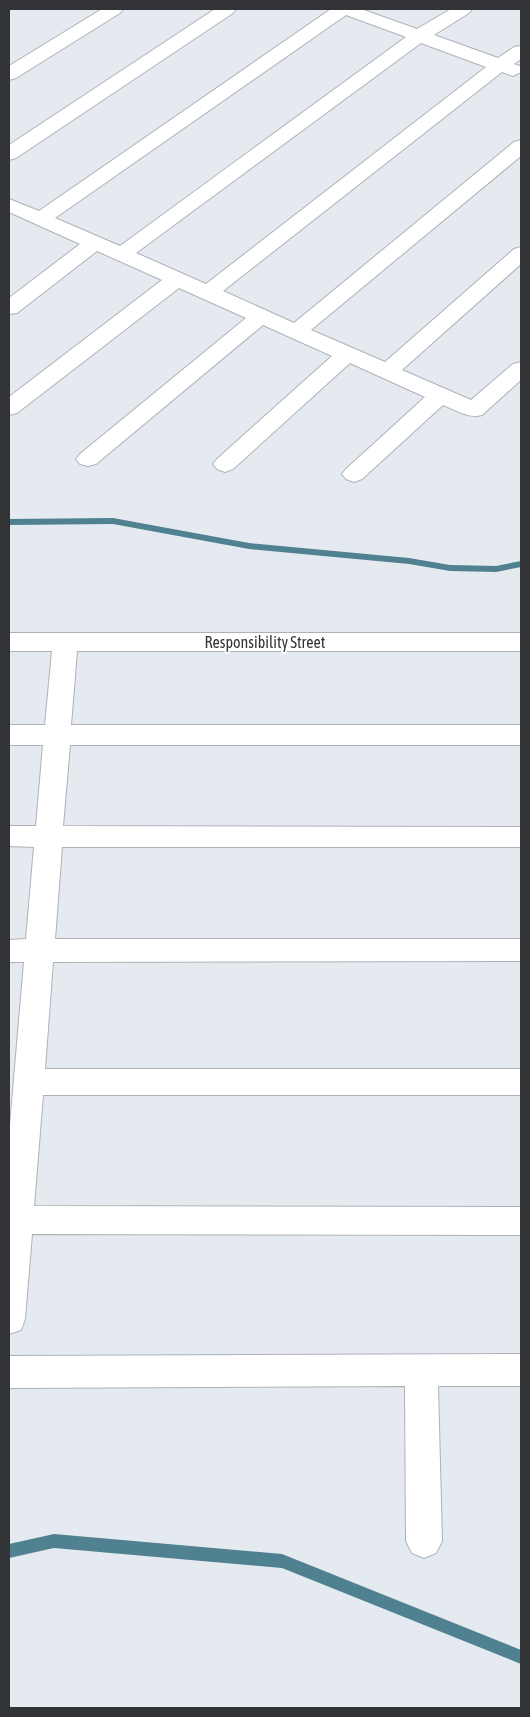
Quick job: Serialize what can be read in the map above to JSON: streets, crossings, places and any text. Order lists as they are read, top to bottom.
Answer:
{
  "streets": {
    "street": ["Responsibility Street"]
  }
}
